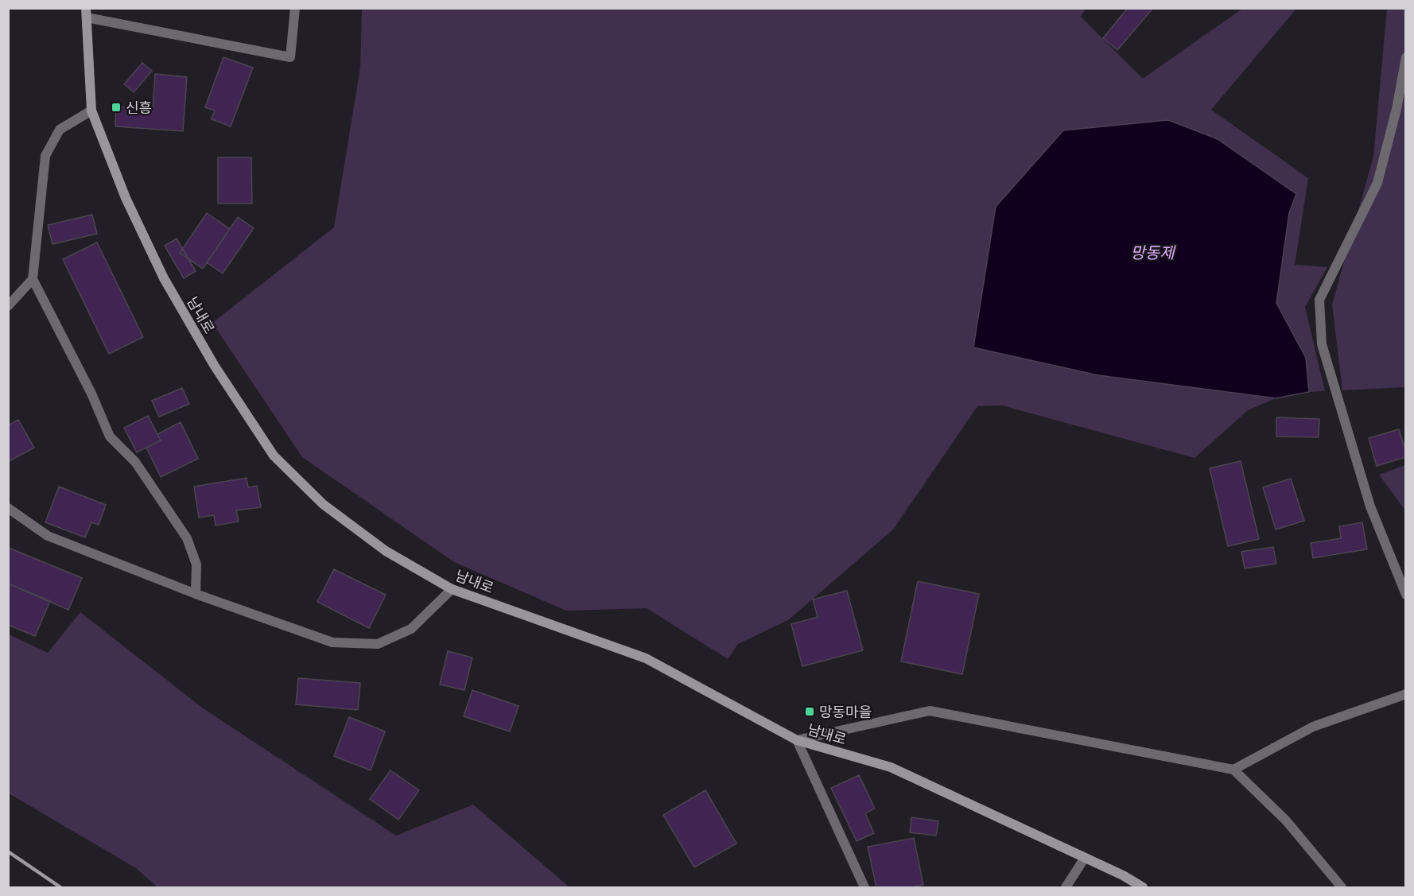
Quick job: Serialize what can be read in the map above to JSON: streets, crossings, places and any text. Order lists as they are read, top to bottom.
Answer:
{
  "streets": {
    "street": ["남내로"]
  },
  "water": ["망동제"],
  "places": {
    "transit": ["신흥", "망동마을"]
  }
}
